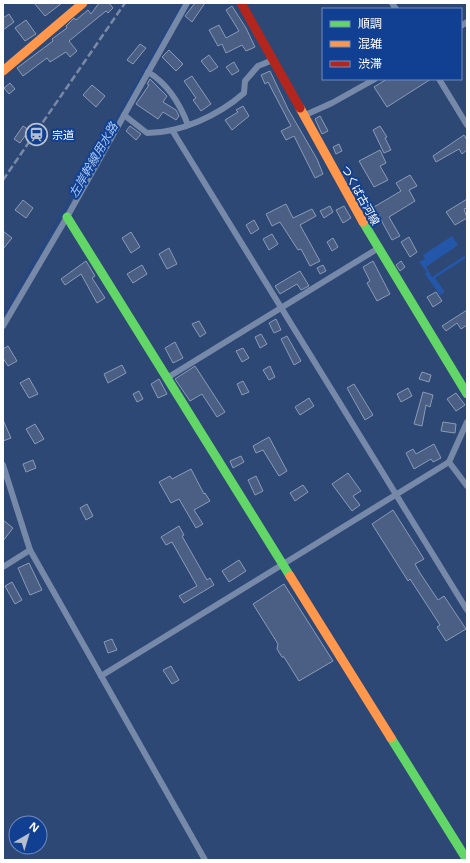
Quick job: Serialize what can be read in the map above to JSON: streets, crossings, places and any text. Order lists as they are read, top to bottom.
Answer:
{
  "streets": {
    "street": ["つくば古河線"]
  },
  "water": ["左岸幹線用水路"],
  "places": {
    "station": ["宗道"]
  },
  "legend": ["順調", "混雑", "渋滞"],
  "north": "top right"
}
